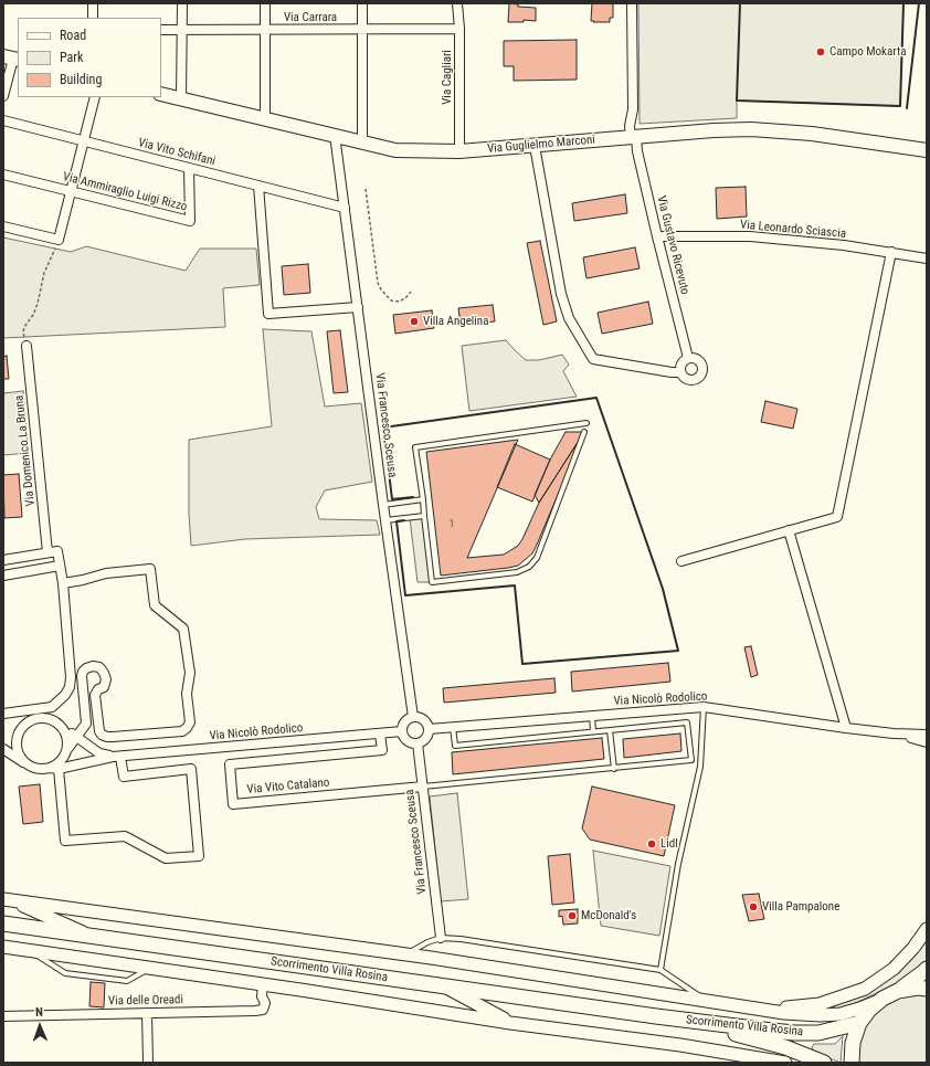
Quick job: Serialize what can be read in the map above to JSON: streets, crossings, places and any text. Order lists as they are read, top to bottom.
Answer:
{
  "streets": {
    "main road": ["Via Guglielmo Marconi", "Scorrimento Villa Rosina"],
    "street": [
      "Via Carrara",
      "Via Cagliari",
      "Via Vito Schifani",
      "Via Ammiraglio Luigi Rizzo",
      "Via Leonardo Sciascia",
      "Via Gustavo Ricevuto",
      "Via Francesco Sceusa",
      "Via Domenico La Bruna",
      "Via Nicolò Rodolico",
      "Via Vito Catalano",
      "Via delle Oreadi"
    ]
  },
  "crossings": [
    ["Via Carrara", "Via Cagliari"],
    ["Via Cagliari", "Via Guglielmo Marconi"],
    ["Via Guglielmo Marconi", "Via Gustavo Ricevuto"],
    ["Via Guglielmo Marconi", "Via Francesco Sceusa"],
    ["Via Vito Schifani", "Via Ammiraglio Luigi Rizzo"],
    ["Via Vito Schifani", "Via Francesco Sceusa"],
    ["Via Leonardo Sciascia", "Via Gustavo Ricevuto"],
    ["Via Francesco Sceusa", "Via Nicolò Rodolico"],
    ["Via Francesco Sceusa", "Via Vito Catalano"],
    ["Via Nicolò Rodolico", "Via Vito Catalano"]
  ],
  "places": [
    "Campo Mokarta",
    "Villa Angelina",
    "Lidl",
    "Villa Pampalone",
    "McDonald's"
  ],
  "house_numbers": ["1"],
  "legend": ["Road", "Park", "Building"],
  "north": "top"
}
